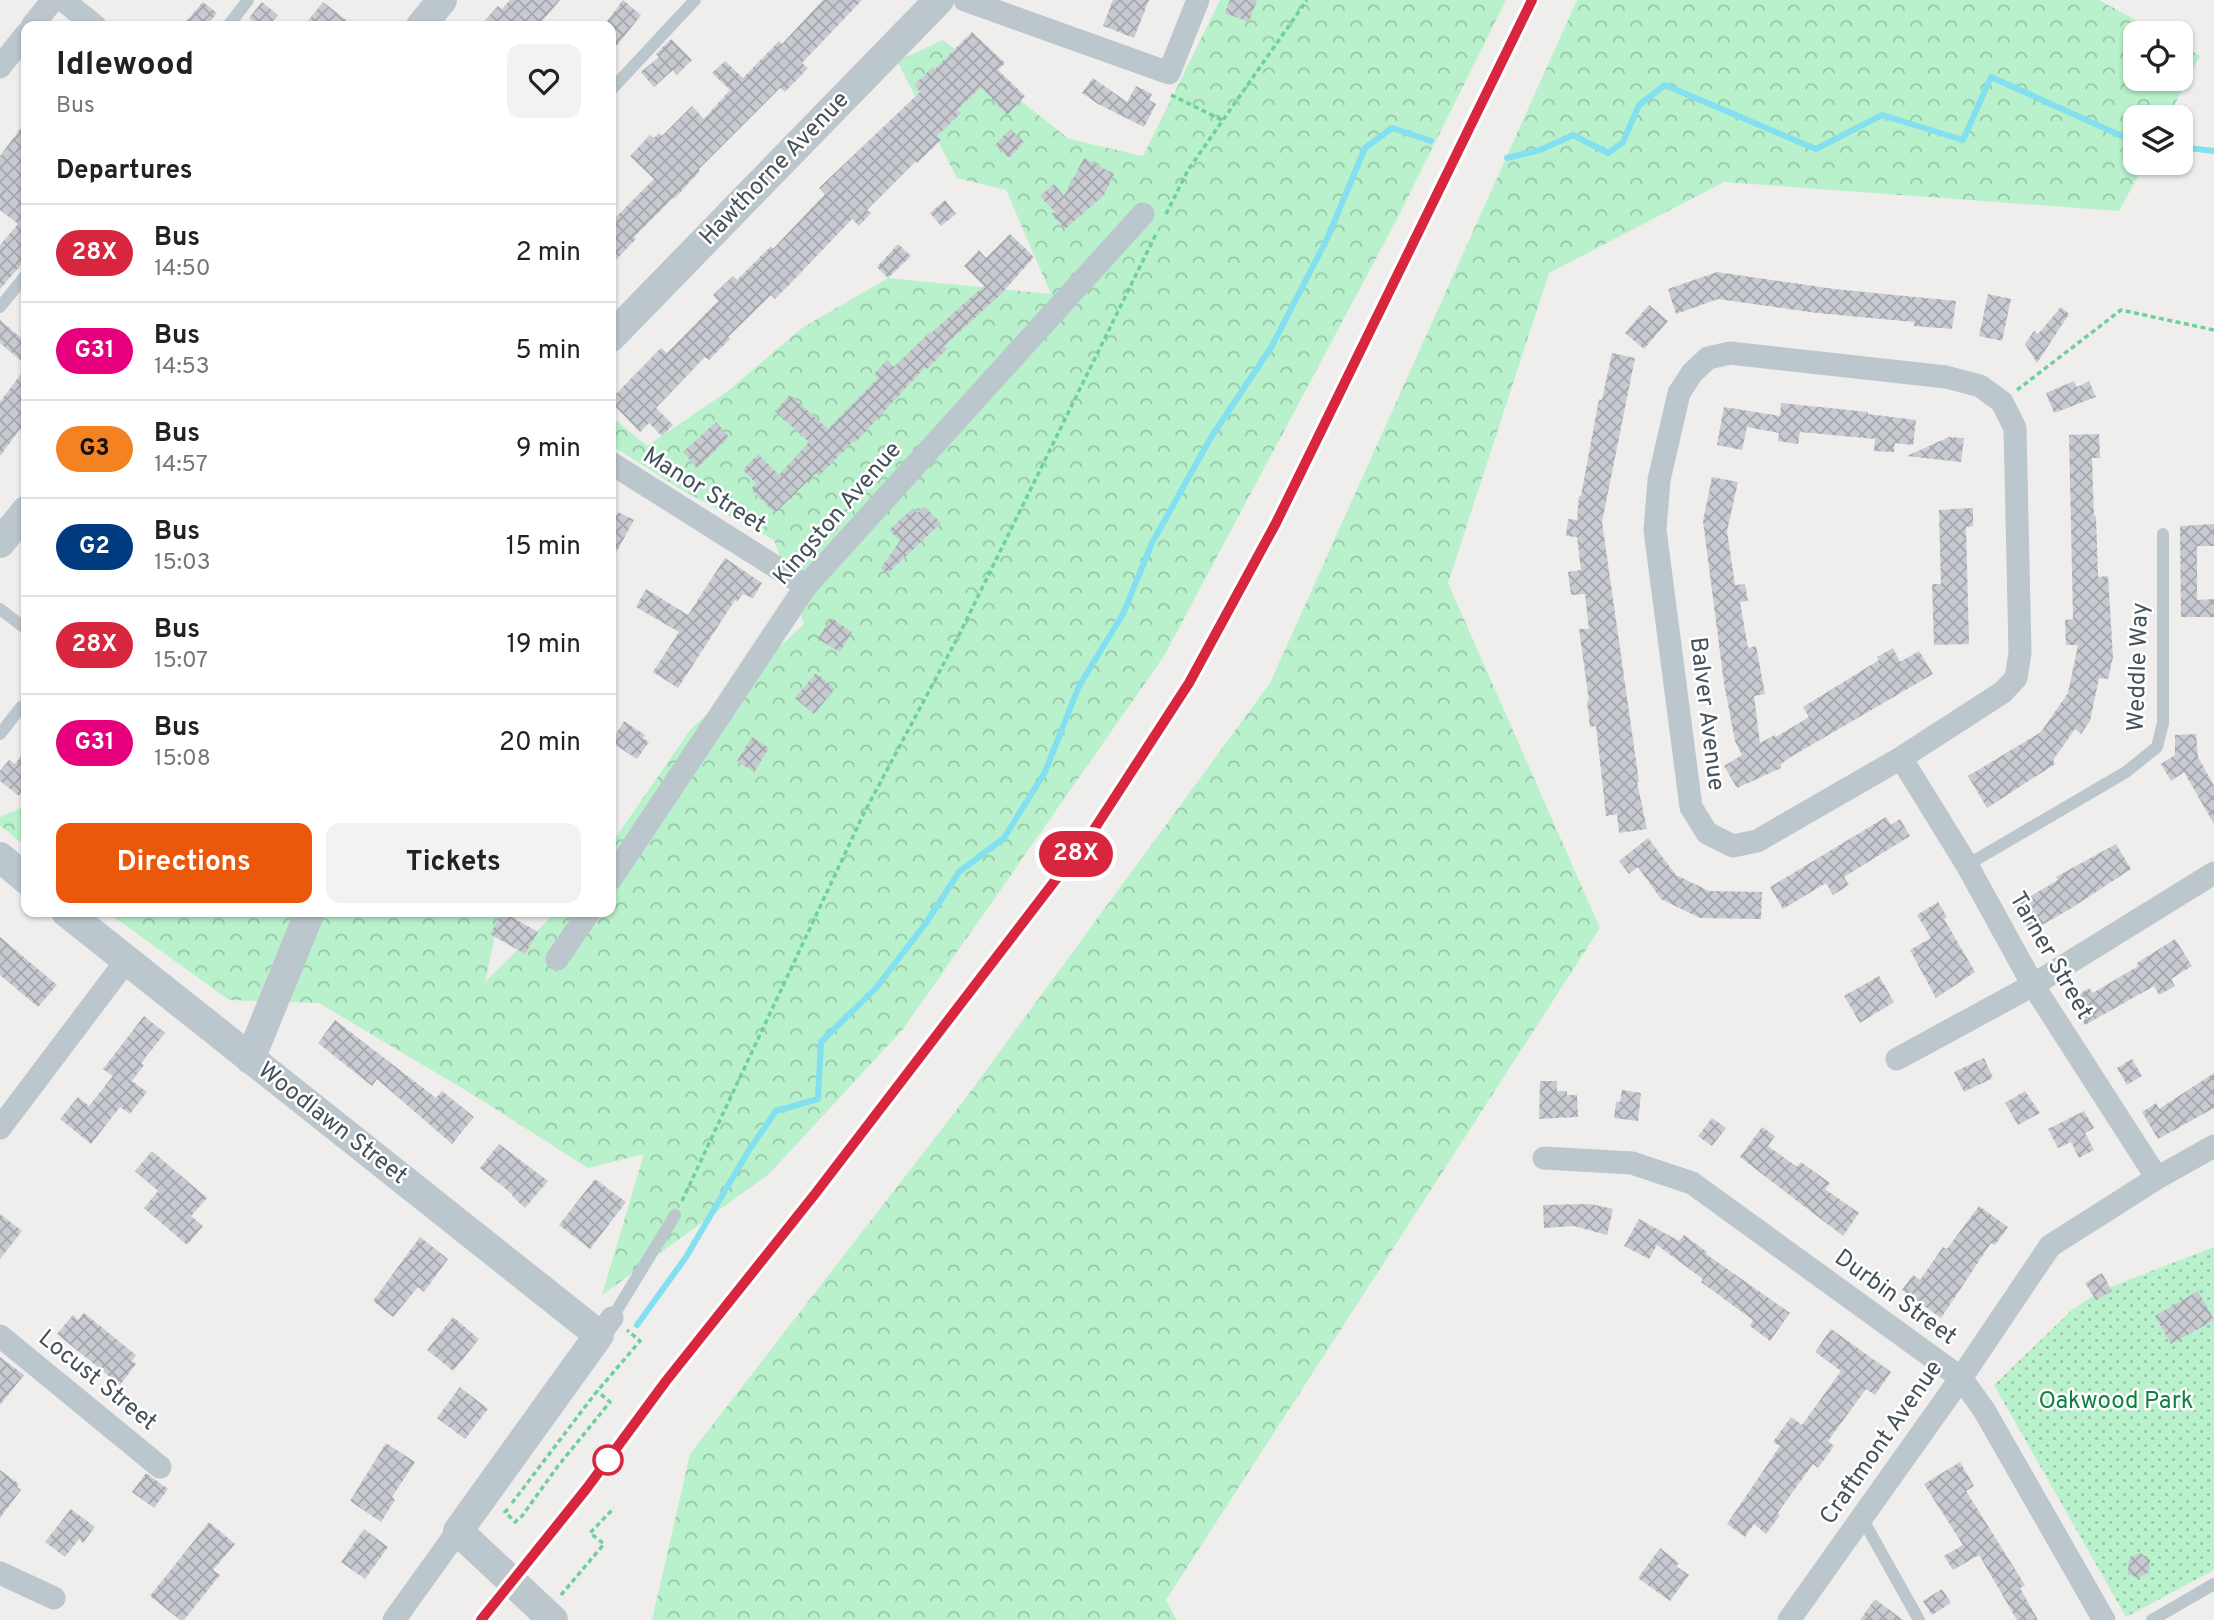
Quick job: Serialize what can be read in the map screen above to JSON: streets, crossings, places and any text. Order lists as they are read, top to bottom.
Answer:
{
  "streets": {
    "street": [
      "Hawthorne Avenue",
      "Manor Street",
      "Kingston Avenue",
      "Balver Avenue",
      "Tarner Street",
      "Woodlawn Street",
      "Durbin Street",
      "Locust Street",
      "Craftmont Avenue"
    ],
    "lane": ["Weddle Way"]
  },
  "crossings": [
    ["Manor Street", "Kingston Avenue"],
    ["Weddle Way", "Tarner Street"],
    ["Balver Avenue", "Tarner Street"],
    ["Tarner Street", "Craftmont Avenue"],
    ["Durbin Street", "Craftmont Avenue"]
  ],
  "parks": ["Oakwood Park"],
  "lines": ["bus line 28X"],
  "page": {
    "on_map": "28X",
    "heading": [
      ["Idlewood", "Bus"],
      "Departures"
    ],
    "list": [
      {
        "mark": "28X",
        "name": "Bus",
        "note": "14:50",
        "value": "2 min"
      },
      {
        "mark": "G31",
        "name": "Bus",
        "note": "14:53",
        "value": "5 min"
      },
      {
        "mark": "G3",
        "name": "Bus",
        "note": "14:57",
        "value": "9 min"
      },
      {
        "mark": "G2",
        "name": "Bus",
        "note": "15:03",
        "value": "15 min"
      },
      {
        "mark": "28X",
        "name": "Bus",
        "note": "15:07",
        "value": "19 min"
      },
      {
        "mark": "G31",
        "name": "Bus",
        "note": "15:08",
        "value": "20 min"
      }
    ],
    "buttons": ["Directions", "Tickets"]
  }
}
